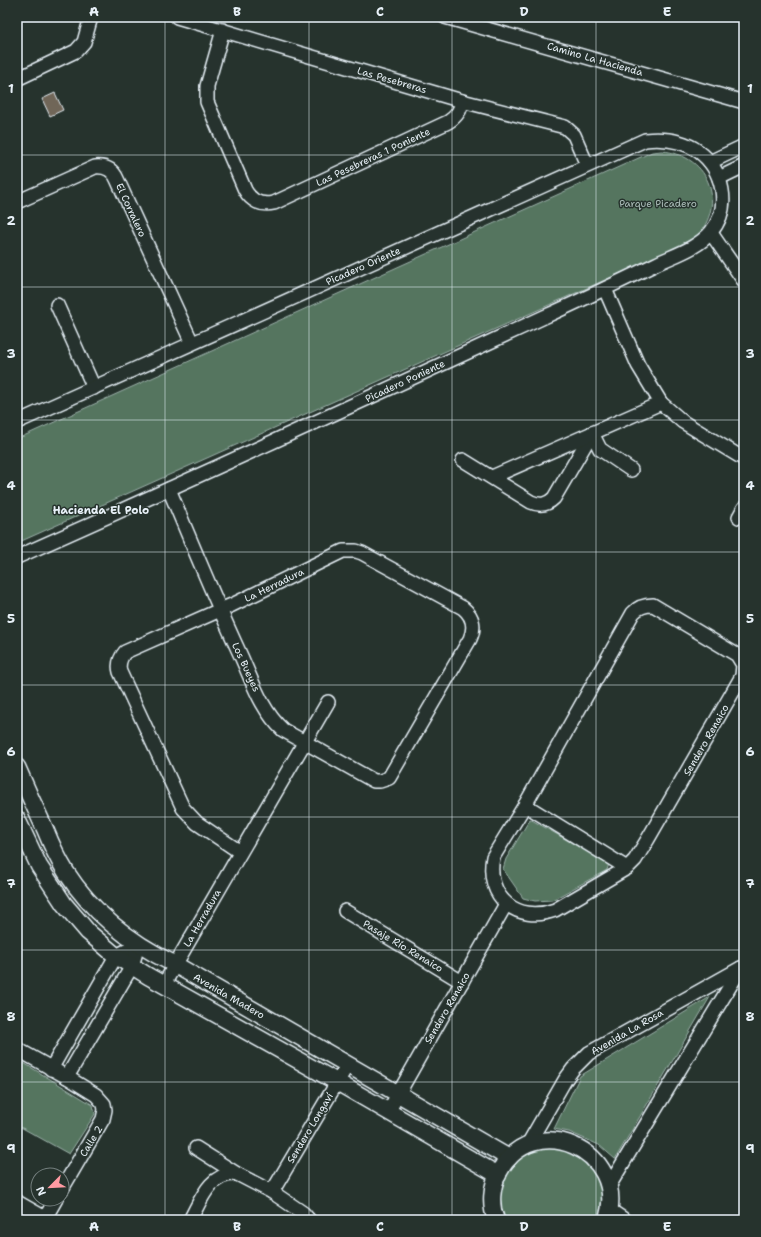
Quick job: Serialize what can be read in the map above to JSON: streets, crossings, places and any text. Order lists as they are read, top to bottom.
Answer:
{
  "streets": {
    "street": [
      "Camino La Hacienda",
      "Las Pesebreras",
      "Las Pesebreras 1 Poniente",
      "El Corralero",
      "Picadero Oriente",
      "Picadero Poniente",
      "La Herradura",
      "Los Bueyes",
      "Sendero Renaico",
      "Pasaje Río Renaico",
      "Avenida Madero",
      "Avenida La Rosa",
      "Sendero Longaví",
      "Calle 2"
    ]
  },
  "crossings": [
    ["Las Pesebreras", "Las Pesebreras 1 Poniente"],
    ["Las Pesebreras", "Picadero Oriente"],
    ["El Corralero", "Picadero Oriente"],
    ["Picadero Oriente", "Picadero Poniente"],
    ["Picadero Poniente", "Los Bueyes"],
    ["La Herradura", "Los Bueyes"],
    ["La Herradura", "Avenida Madero"],
    ["Sendero Renaico", "Pasaje Río Renaico"],
    ["Sendero Renaico", "Avenida Madero"],
    ["Avenida Madero", "Sendero Longaví"]
  ],
  "districts": ["Hacienda El Polo"],
  "parks": ["Parque Picadero"],
  "north": "bottom left",
  "grid": {
    "columns": [
      "A",
      "B",
      "C",
      "D",
      "E"
    ],
    "rows": [
      "1",
      "2",
      "3",
      "4",
      "5",
      "6",
      "7",
      "8",
      "9"
    ]
  }
}
